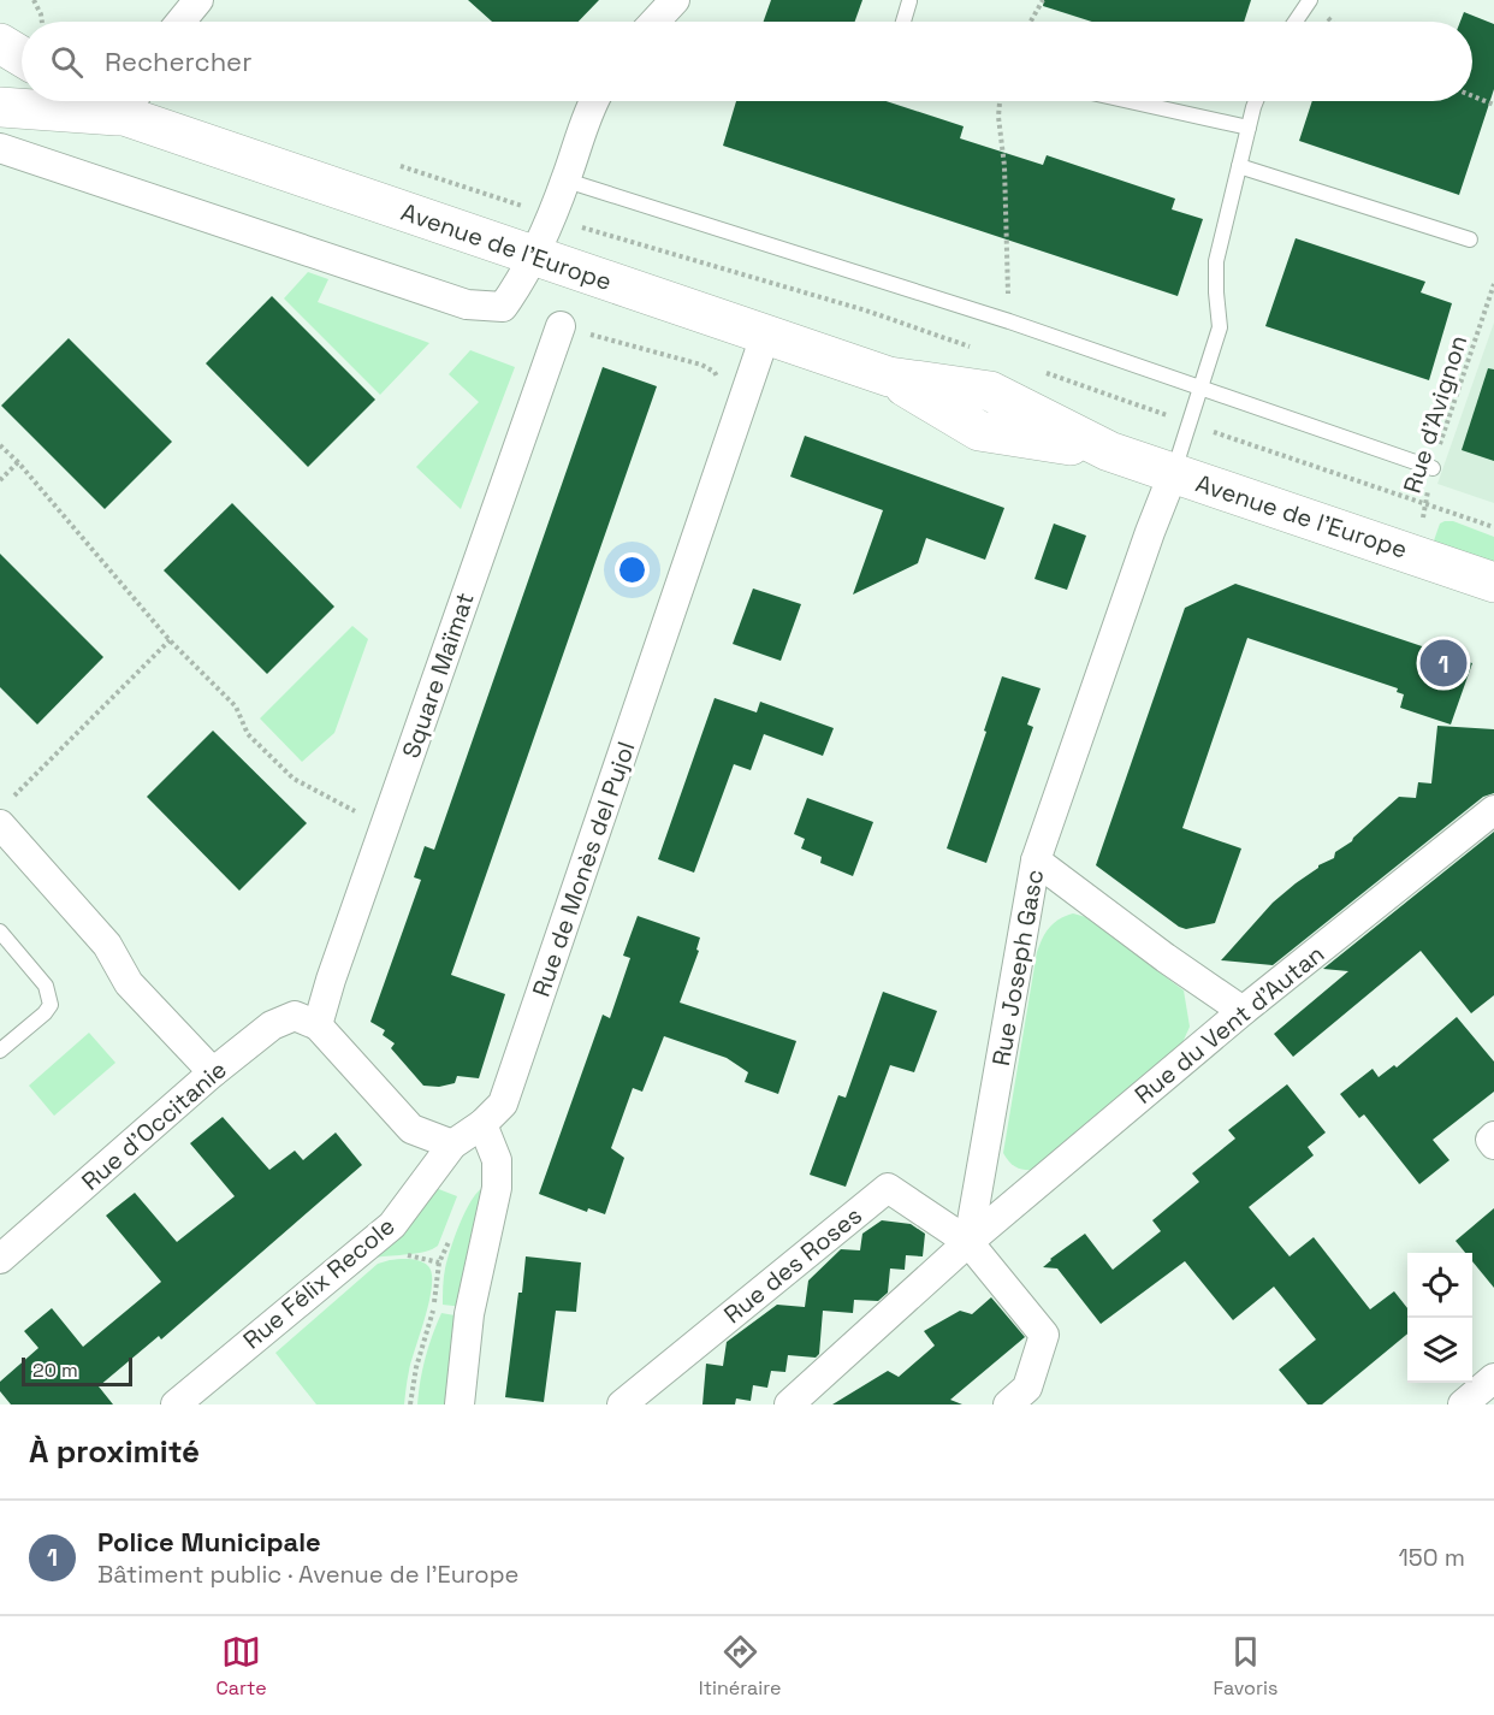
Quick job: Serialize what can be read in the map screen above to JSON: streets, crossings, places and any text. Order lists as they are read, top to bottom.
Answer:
{
  "streets": {
    "street": [
      "Avenue de l'Europe",
      "Square Maïmat",
      "Rue de Monès del Pujol",
      "Rue Joseph Gasc",
      "Rue du Vent d'Autan",
      "Rue d'Occitanie",
      "Rue des Roses",
      "Rue Félix Recole"
    ],
    "path": ["Rue d'Avignon"]
  },
  "crossings": [
    ["Avenue de l'Europe", "Rue d'Avignon"],
    ["Avenue de l'Europe", "Rue de Monès del Pujol"],
    ["Avenue de l'Europe", "Rue Joseph Gasc"],
    ["Square Maïmat", "Rue d'Occitanie"],
    ["Rue de Monès del Pujol", "Rue Félix Recole"],
    ["Rue Joseph Gasc", "Rue du Vent d'Autan"],
    ["Rue Joseph Gasc", "Rue des Roses"],
    ["Rue du Vent d'Autan", "Rue des Roses"]
  ],
  "scale_bar": "20 m",
  "page": {
    "search": "Rechercher",
    "pins": "1",
    "scale": "20 m",
    "heading": "À proximité",
    "list": [
      {
        "mark": "1",
        "name": "Police Municipale",
        "note": "Bâtiment public · Avenue de l'Europe",
        "value": "150 m"
      }
    ],
    "nav": ["Carte", "Itinéraire", "Favoris"]
  }
}
